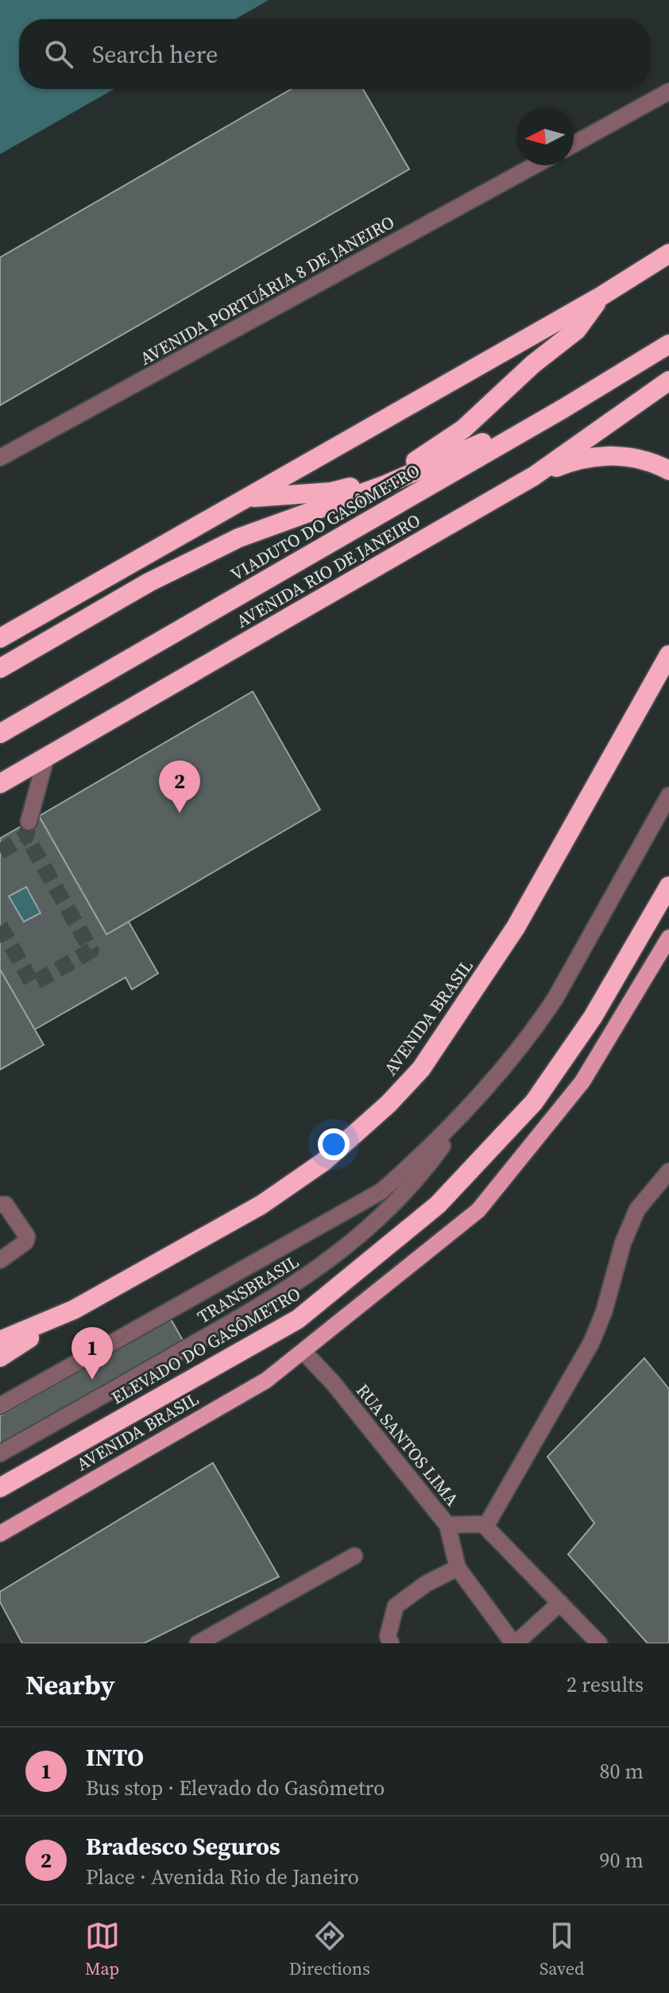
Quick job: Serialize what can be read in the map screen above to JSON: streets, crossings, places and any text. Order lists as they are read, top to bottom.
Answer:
{
  "streets": {
    "highway": [
      "VIADUTO DO GASÔMETRO",
      "AVENIDA RIO DE JANEIRO",
      "AVENIDA BRASIL",
      "ELEVADO DO GASÔMETRO"
    ],
    "street": ["AVENIDA PORTUÁRIA 8 DE JANEIRO", "TRANSBRASIL", "RUA SANTOS LIMA"]
  },
  "crossings": [
    ["AVENIDA BRASIL", "RUA SANTOS LIMA"]
  ],
  "north": "left",
  "page": {
    "search": "Search here",
    "pins": ["2", "1"],
    "heading": ["Nearby", "2 results"],
    "list": [
      {
        "mark": "1",
        "name": "INTO",
        "note": "Bus stop · Elevado do Gasômetro",
        "value": "80 m"
      },
      {
        "mark": "2",
        "name": "Bradesco Seguros",
        "note": "Place · Avenida Rio de Janeiro",
        "value": "90 m"
      }
    ],
    "nav": ["Map", "Directions", "Saved"]
  }
}
